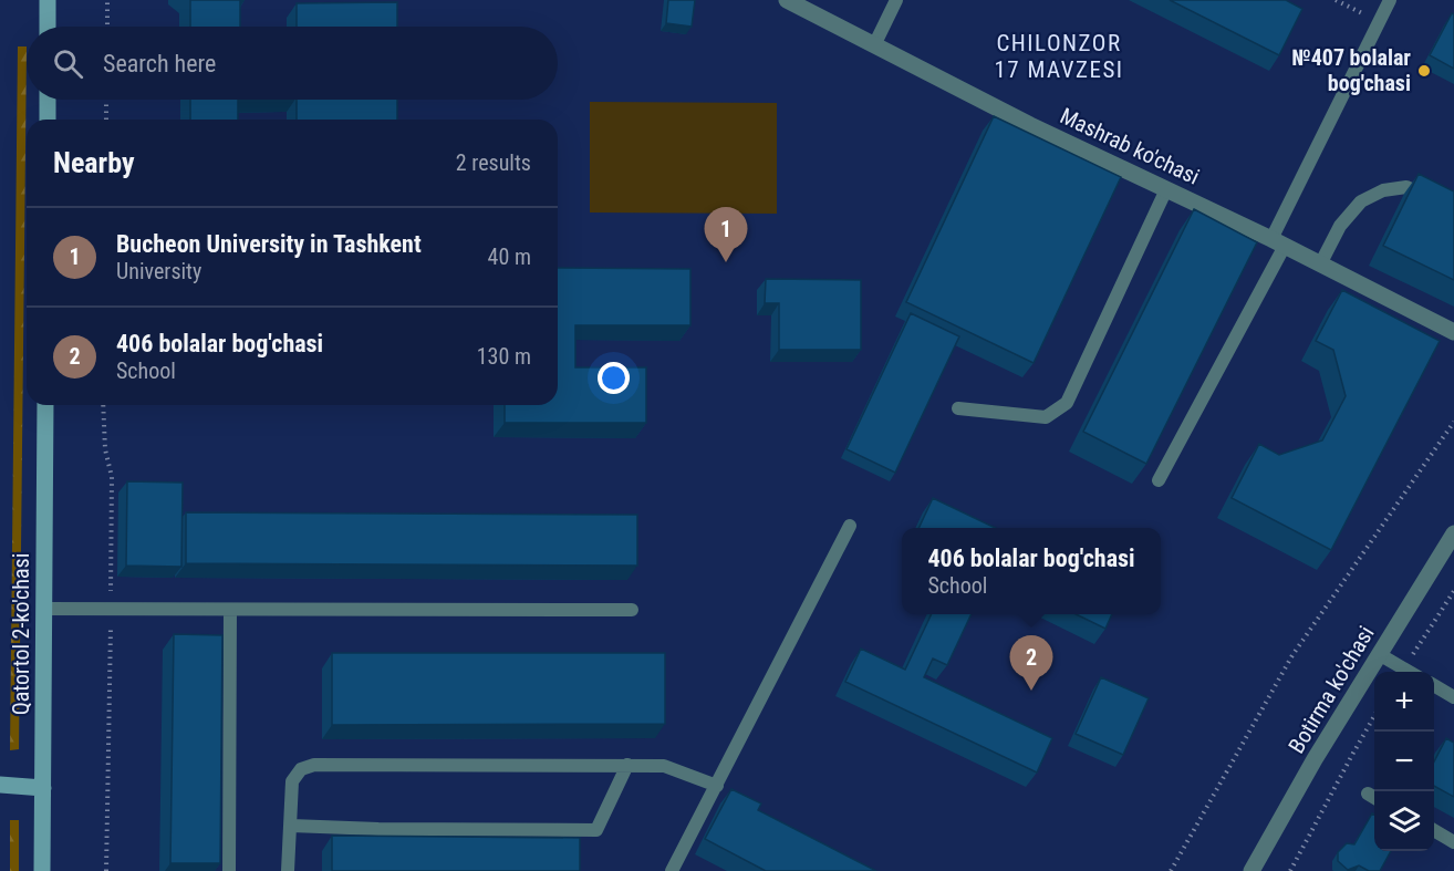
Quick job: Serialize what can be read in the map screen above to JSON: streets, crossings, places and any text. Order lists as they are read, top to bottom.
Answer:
{
  "streets": {
    "main road": ["Qatortol 2-ko'chasi"],
    "street": ["Mashrab ko'chasi", "Botirma ko'chasi"]
  },
  "districts": ["CHILONZOR 17 MAVZESI"],
  "places": ["№407 bolalar bog'chasi"],
  "page": {
    "search": "Search here",
    "heading": ["Nearby", "2 results"],
    "list": [
      {
        "mark": "1",
        "name": "Bucheon University in Tashkent",
        "note": "University",
        "value": "40 m"
      },
      {
        "mark": "2",
        "name": "406 bolalar bog'chasi",
        "note": "School",
        "value": "130 m"
      }
    ],
    "pins": ["1", "2"],
    "popup": ["406 bolalar bog'chasi", "School"],
    "map_buttons": ["+", "−"]
  }
}
